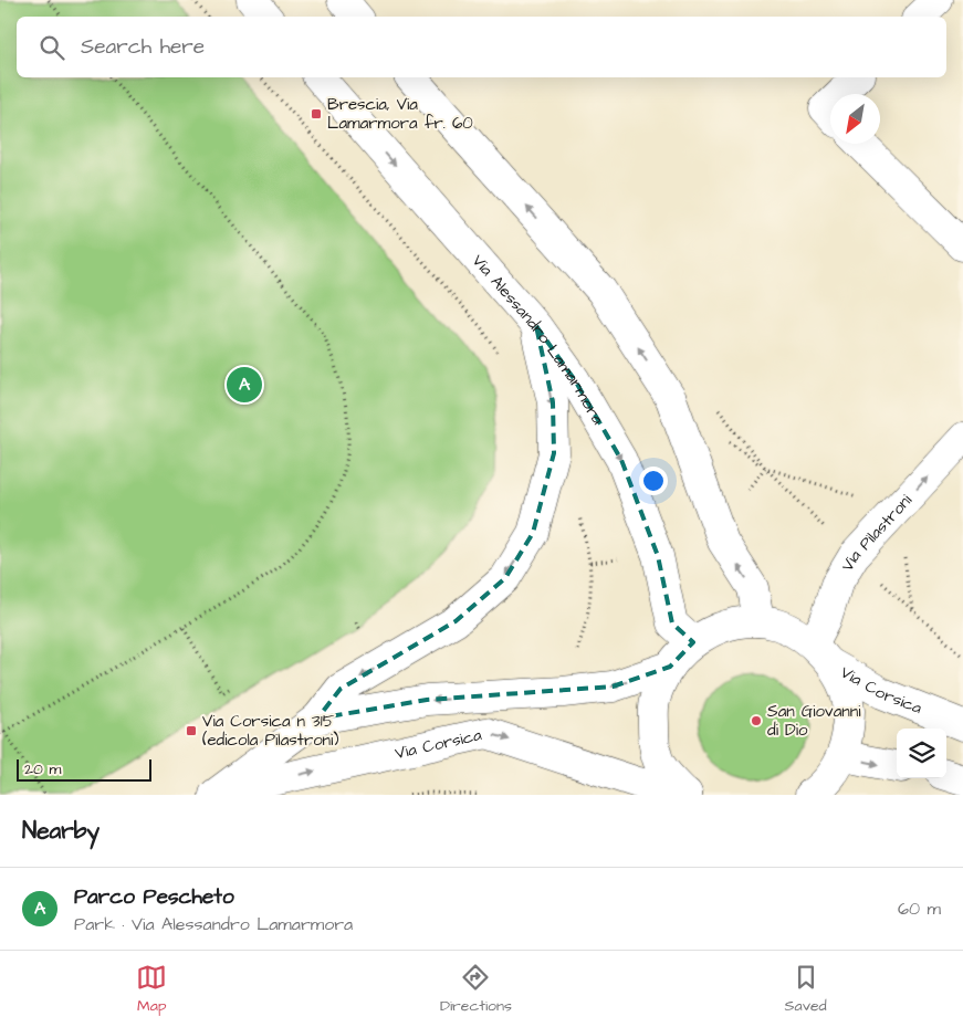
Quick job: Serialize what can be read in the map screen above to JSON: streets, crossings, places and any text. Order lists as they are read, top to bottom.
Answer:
{
  "streets": {
    "main road": ["Via Alessandro Lamarmora", "Via Pilastroni", "Via Corsica"]
  },
  "crossings": [
    ["Via Alessandro Lamarmora", "Via Corsica"],
    ["Via Pilastroni", "Via Corsica"]
  ],
  "one_way": ["Via Pilastroni"],
  "places": {
    "transit": ["Brescia, Via Lamarmora fr. 60", "Via Corsica n 315 (edicola Pilastroni)"],
    "other": ["San Giovanni di Dio"]
  },
  "scale_bar": "20 m",
  "north": "bottom left",
  "page": {
    "search": "Search here",
    "pins": "A",
    "scale": "20 m",
    "heading": "Nearby",
    "list": [
      {
        "mark": "A",
        "name": "Parco Pescheto",
        "note": "Park · Via Alessandro Lamarmora",
        "value": "60 m"
      }
    ],
    "nav": ["Map", "Directions", "Saved"]
  }
}
